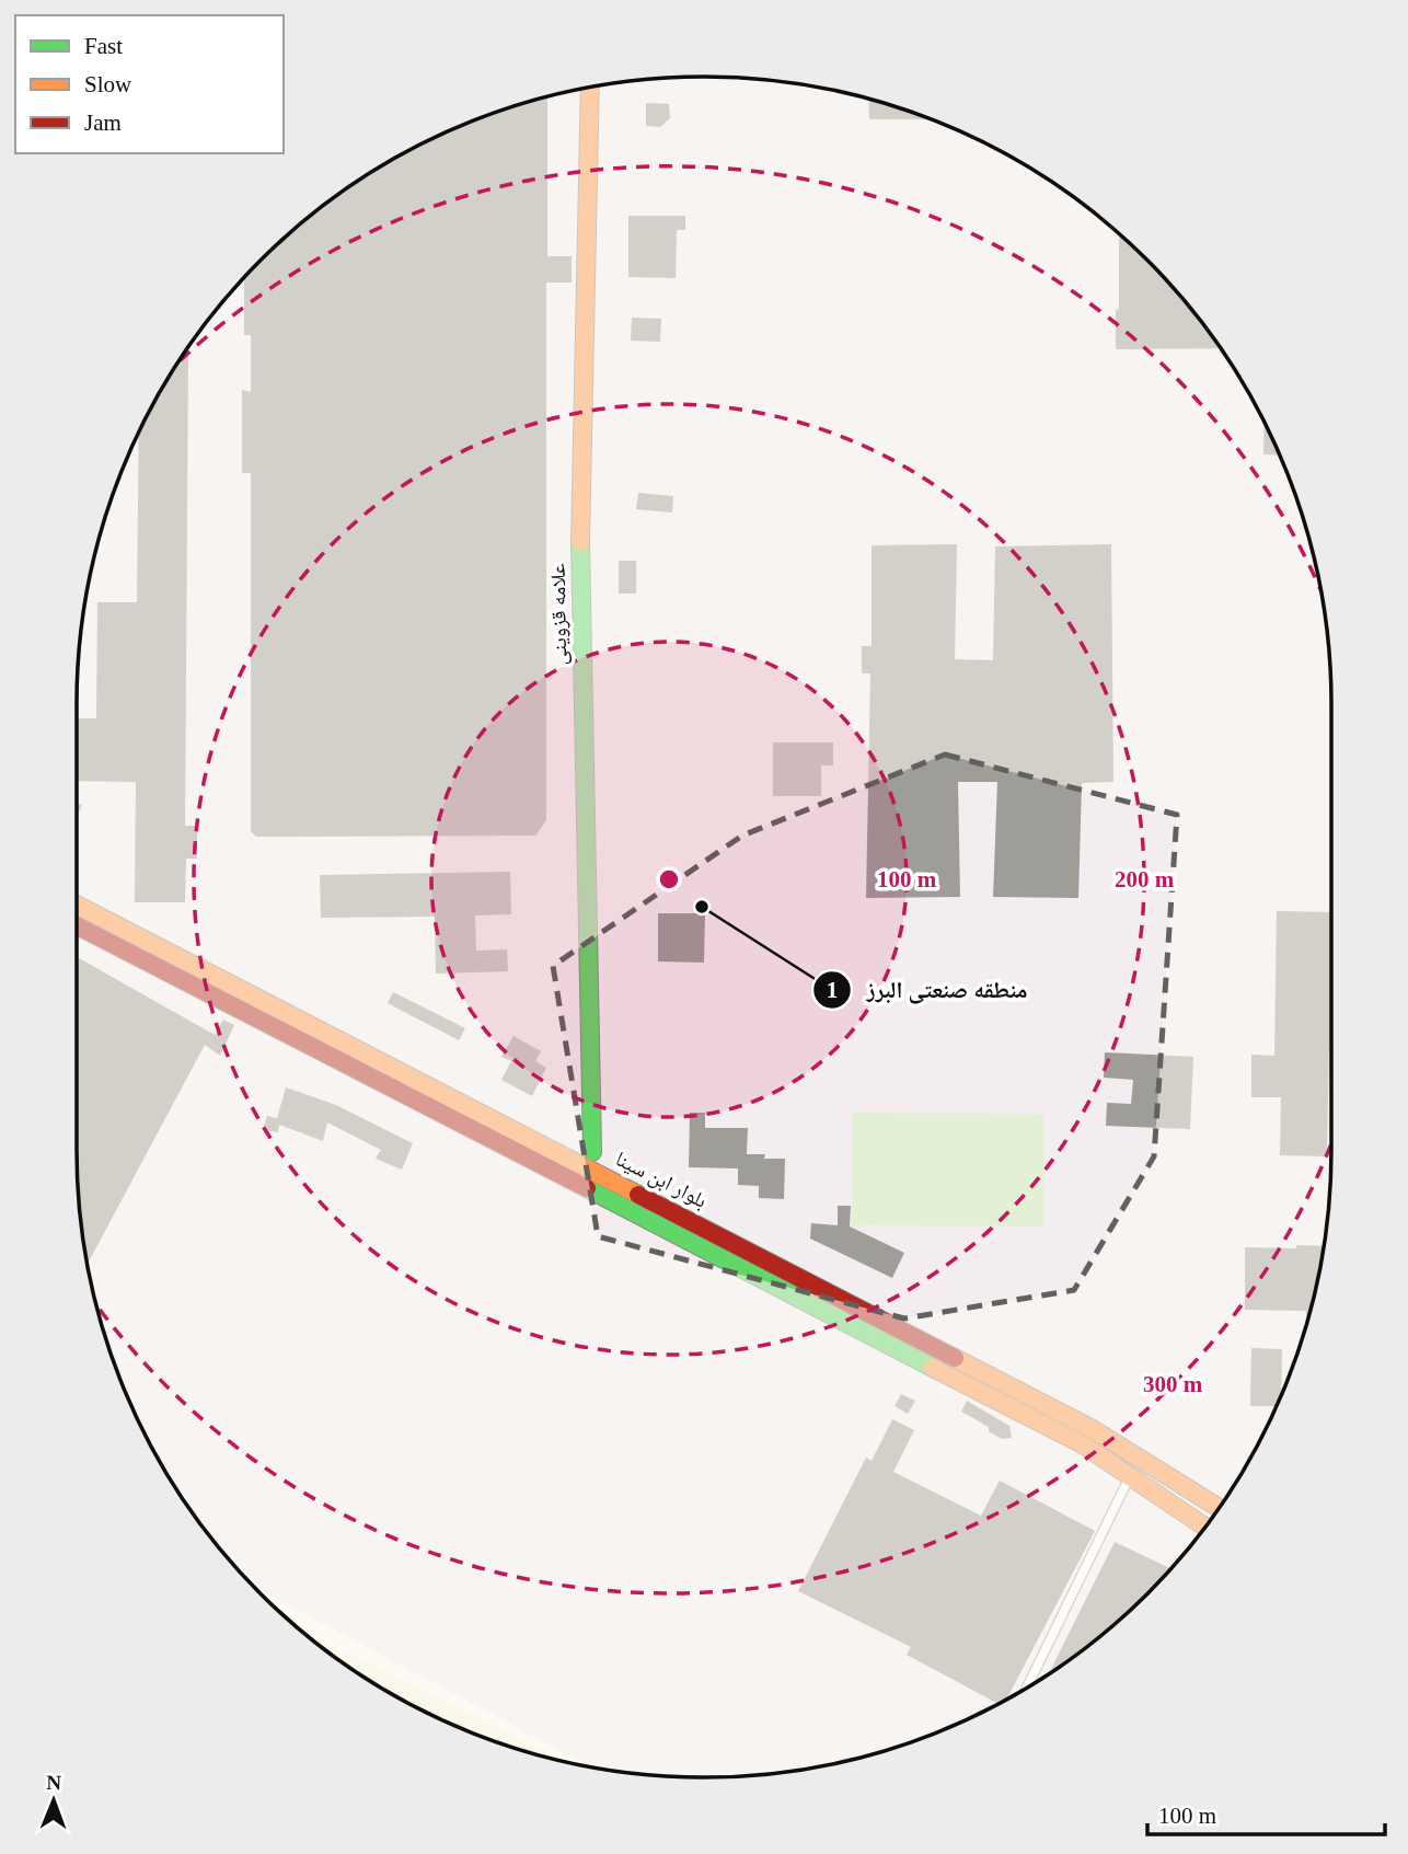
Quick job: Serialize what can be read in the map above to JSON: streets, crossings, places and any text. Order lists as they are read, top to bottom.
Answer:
{
  "streets": {
    "street": ["علامه قزوینی", "بلوار ابن سینا"]
  },
  "places": ["منطقه صنعتی البرز"],
  "legend": ["Fast", "Slow", "Jam"],
  "scale_bar": "100 m",
  "north": "top",
  "rings": ["100 m", "200 m", "300 m"]
}
